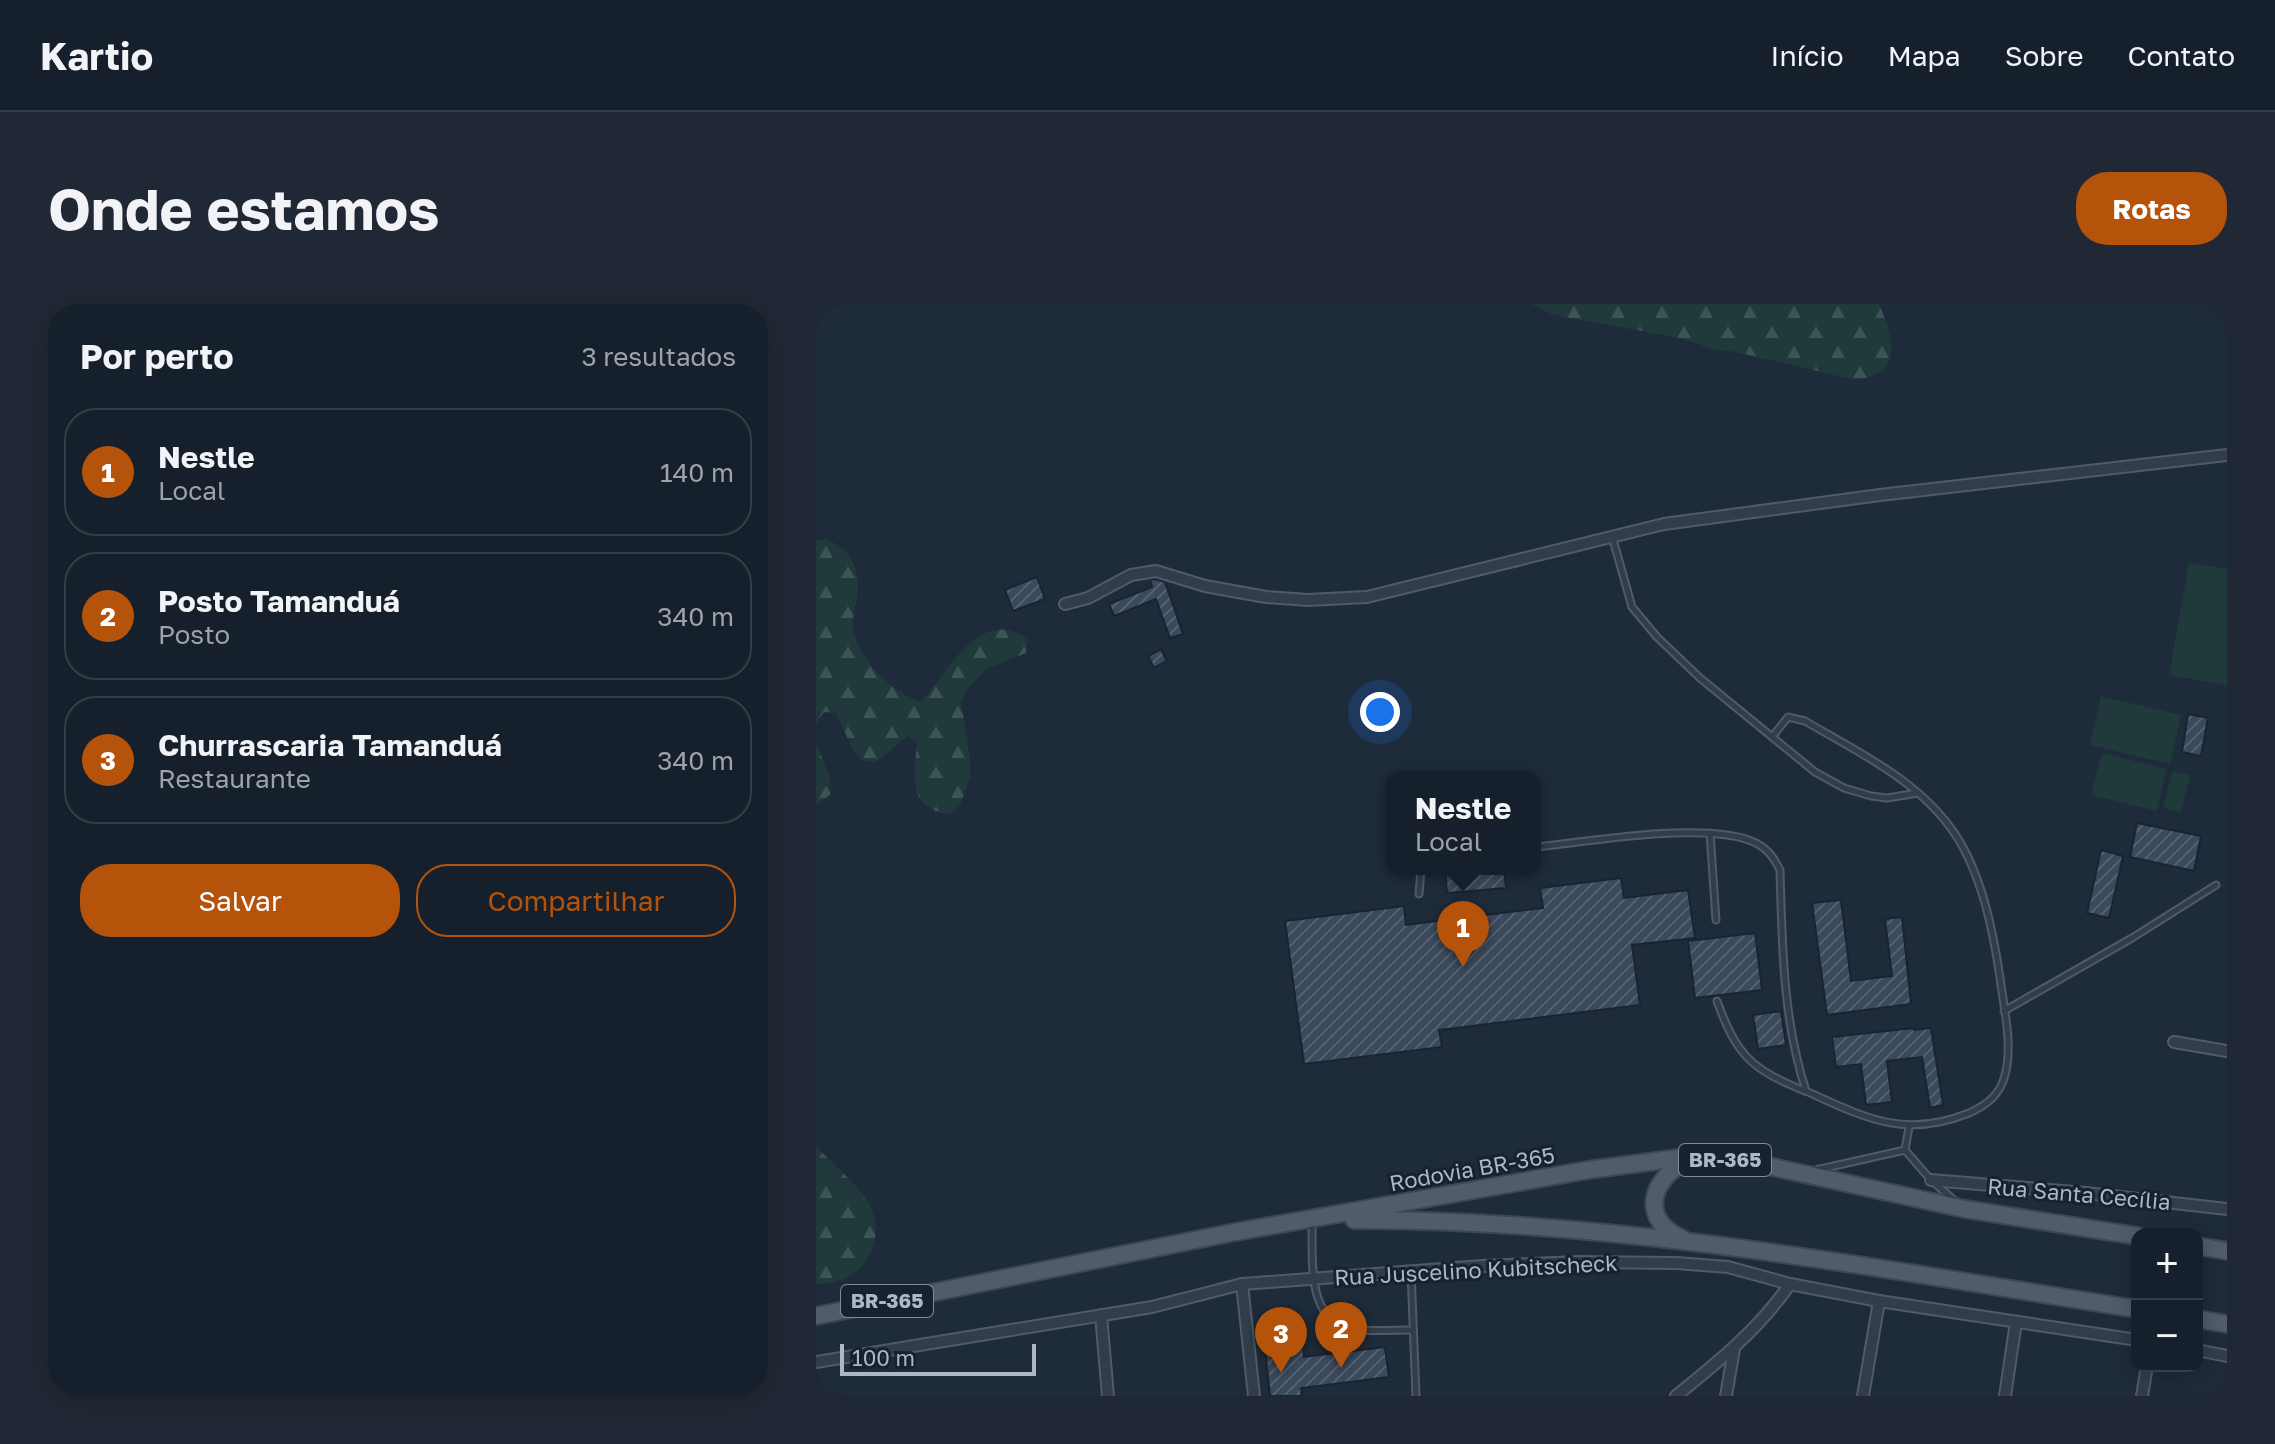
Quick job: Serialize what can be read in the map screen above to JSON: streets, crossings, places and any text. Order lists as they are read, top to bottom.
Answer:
{
  "streets": {
    "main road": ["BR-365", "Rodovia BR-365"],
    "street": ["Rua Santa Cecília", "Rua Juscelino Kubitscheck"]
  },
  "crossings": [
    ["BR-365", "Rodovia BR-365"]
  ],
  "scale_bar": "100 m",
  "page": {
    "header": "Kartio",
    "nav": [
      "Início",
      "Mapa",
      "Sobre",
      "Contato"
    ],
    "buttons": [
      "Rotas",
      ["Salvar", "Compartilhar"]
    ],
    "title": "Onde estamos",
    "heading": ["Por perto", "3 resultados"],
    "list": [
      {
        "mark": "1",
        "name": "Nestle",
        "note": "Local",
        "value": "140 m"
      },
      {
        "mark": "2",
        "name": "Posto Tamanduá",
        "note": "Posto",
        "value": "340 m"
      },
      {
        "mark": "3",
        "name": "Churrascaria Tamanduá",
        "note": "Restaurante",
        "value": "340 m"
      }
    ],
    "popup": ["Nestle", "Local"],
    "pins": ["1", "2", "3"],
    "map_buttons": ["+", "−"],
    "scale": "100 m"
  }
}
